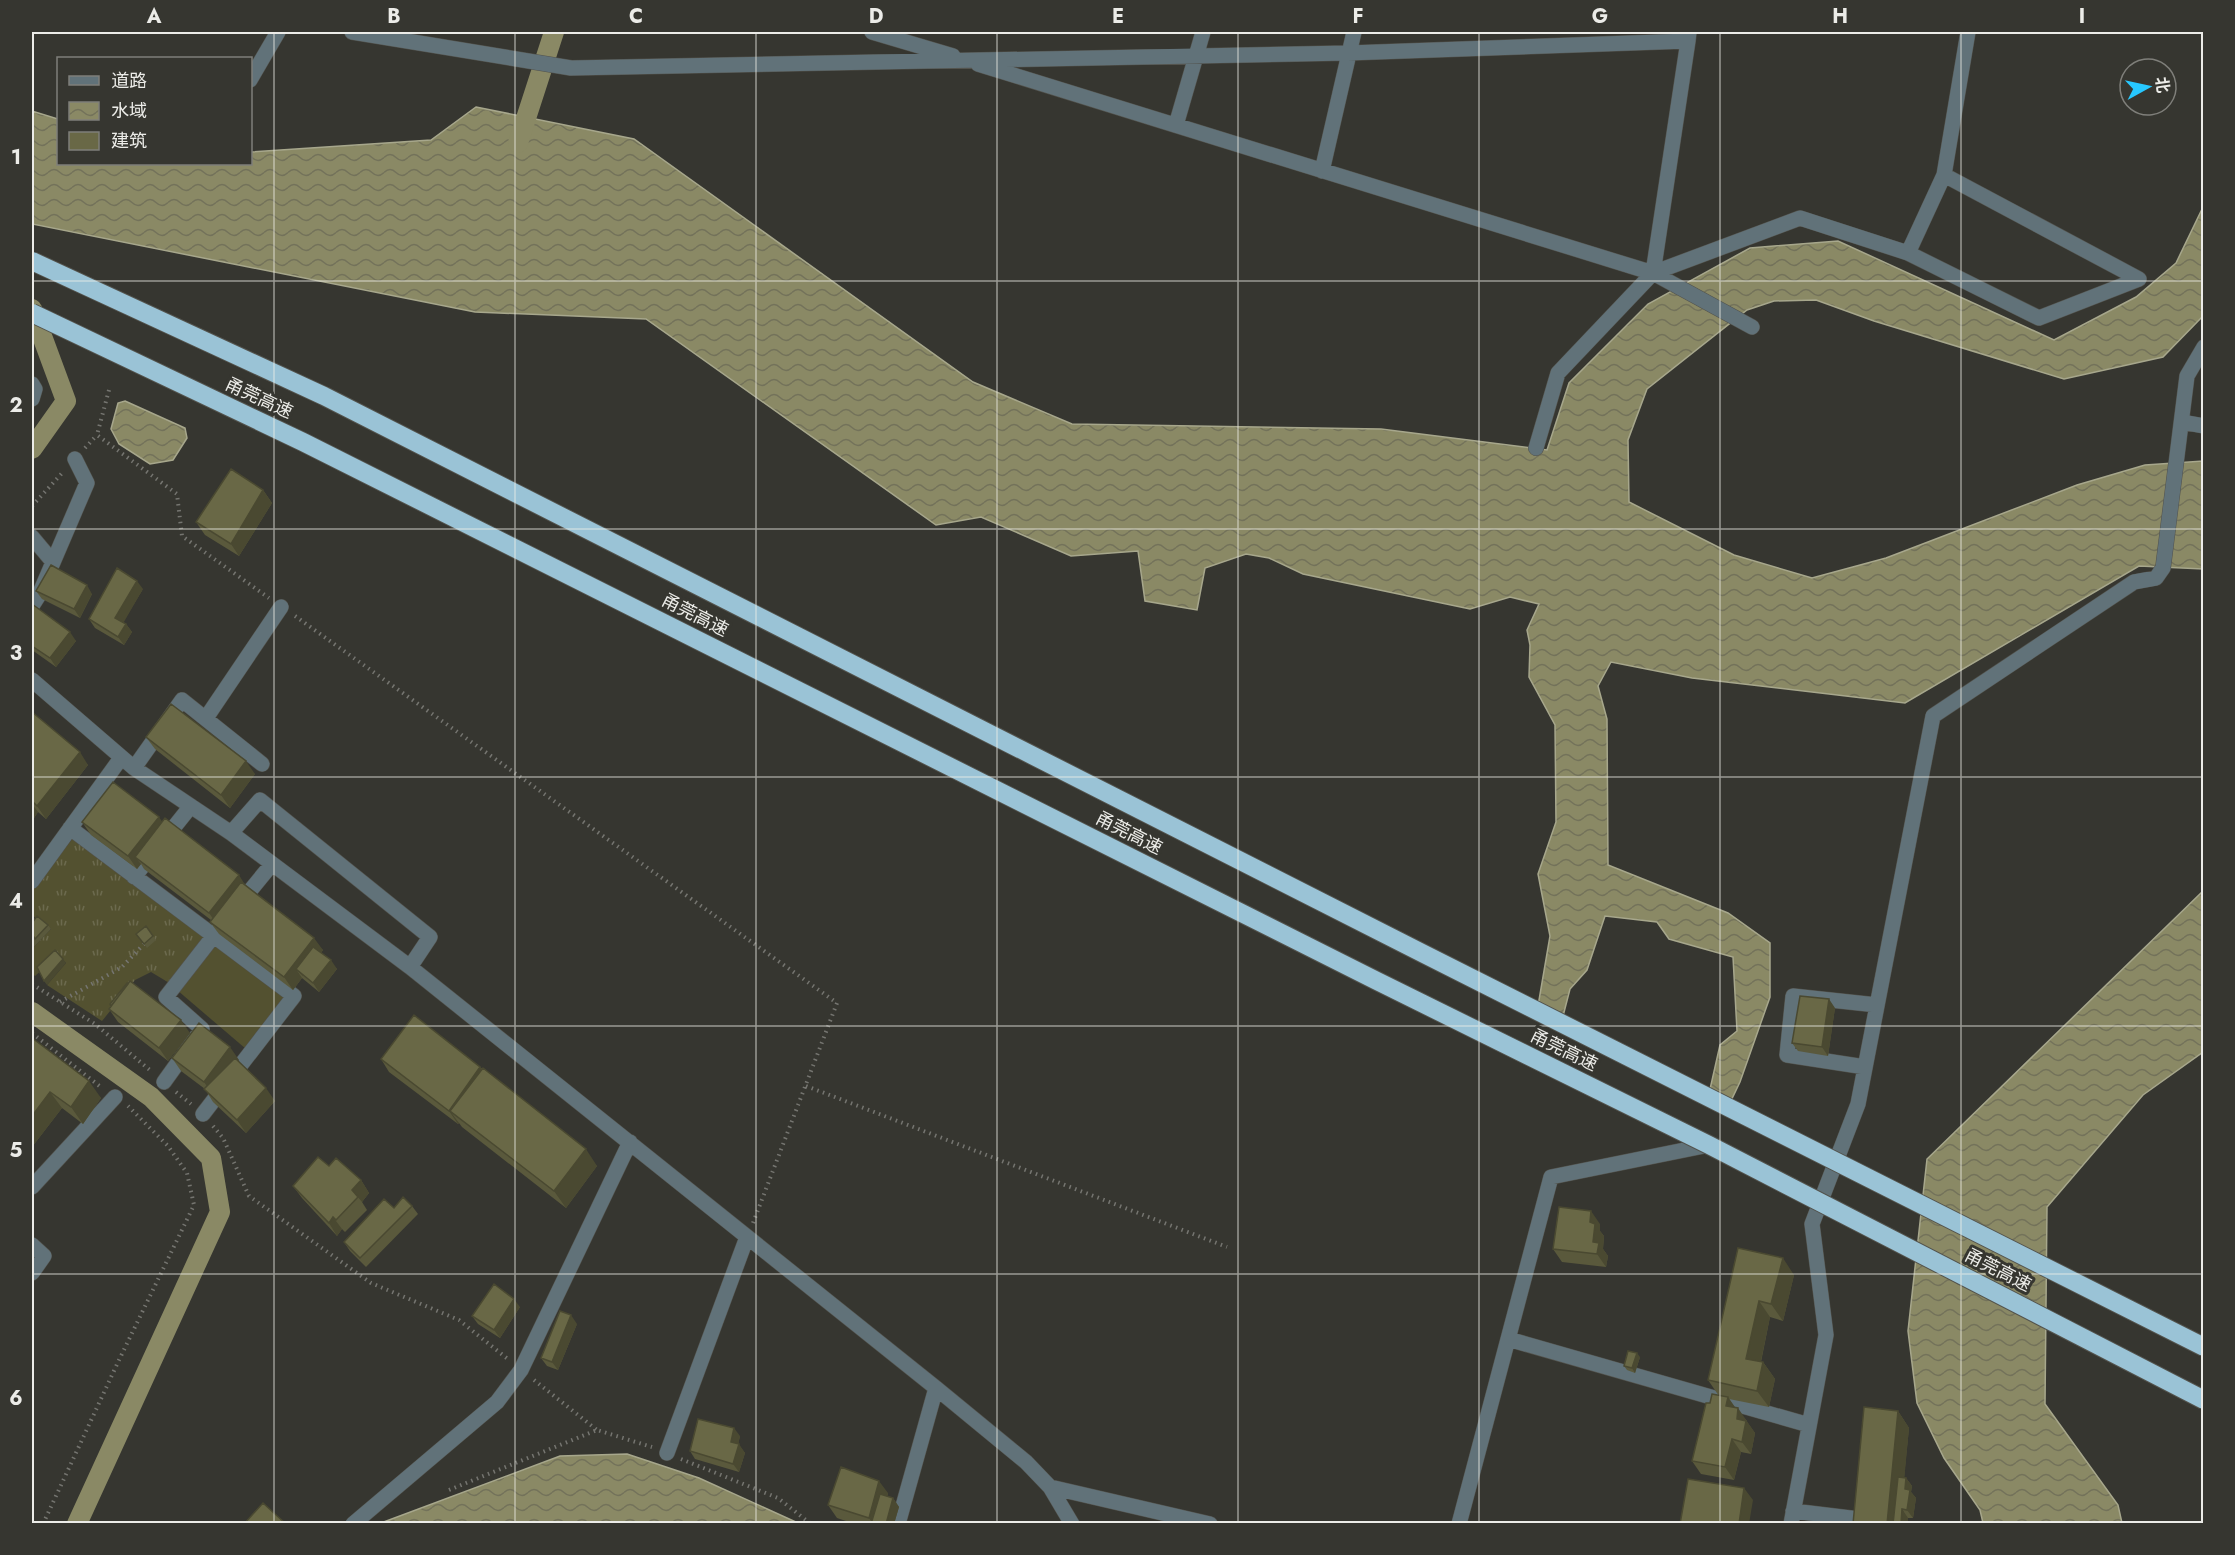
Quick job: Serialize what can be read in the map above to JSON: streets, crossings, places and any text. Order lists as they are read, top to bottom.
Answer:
{
  "streets": {
    "highway": ["甬莞高速"]
  },
  "legend": ["道路", "水域", "建筑"],
  "north": "right",
  "grid": {
    "columns": [
      "A",
      "B",
      "C",
      "D",
      "E",
      "F",
      "G",
      "H",
      "I"
    ],
    "rows": [
      "1",
      "2",
      "3",
      "4",
      "5",
      "6"
    ]
  }
}
